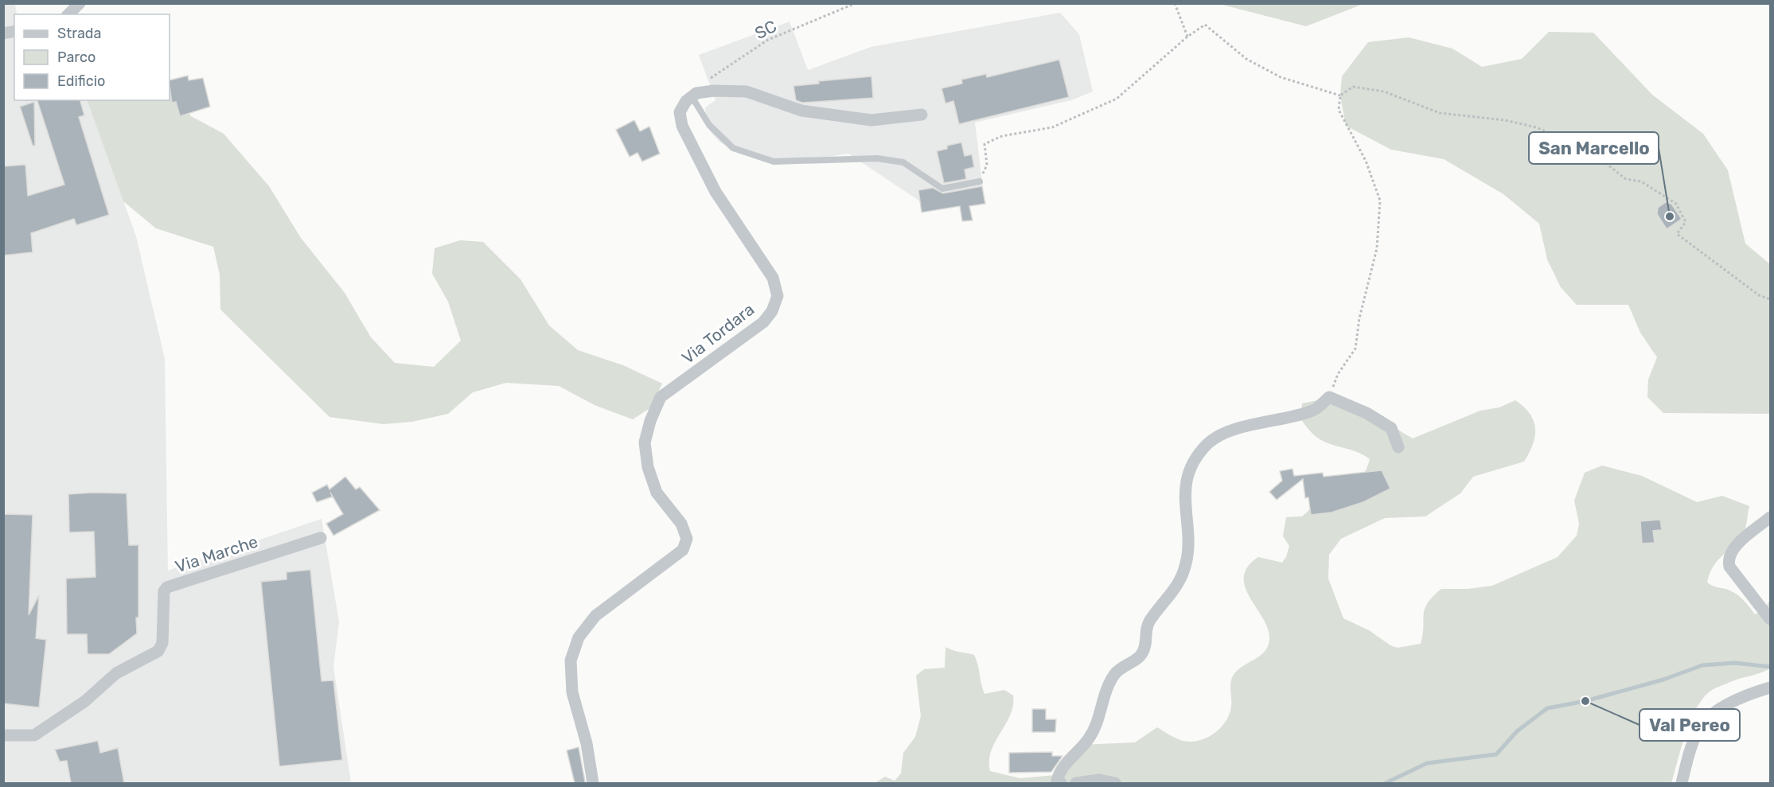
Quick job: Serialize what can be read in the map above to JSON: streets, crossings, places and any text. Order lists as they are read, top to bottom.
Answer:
{
  "streets": {
    "street": ["Via Tordara", "Via Marche"],
    "path": ["SC"]
  },
  "crossings": [
    ["SC", "Via Tordara"]
  ],
  "places": ["San Marcello", "Val Pereo"],
  "legend": ["Strada", "Parco", "Edificio"]
}
